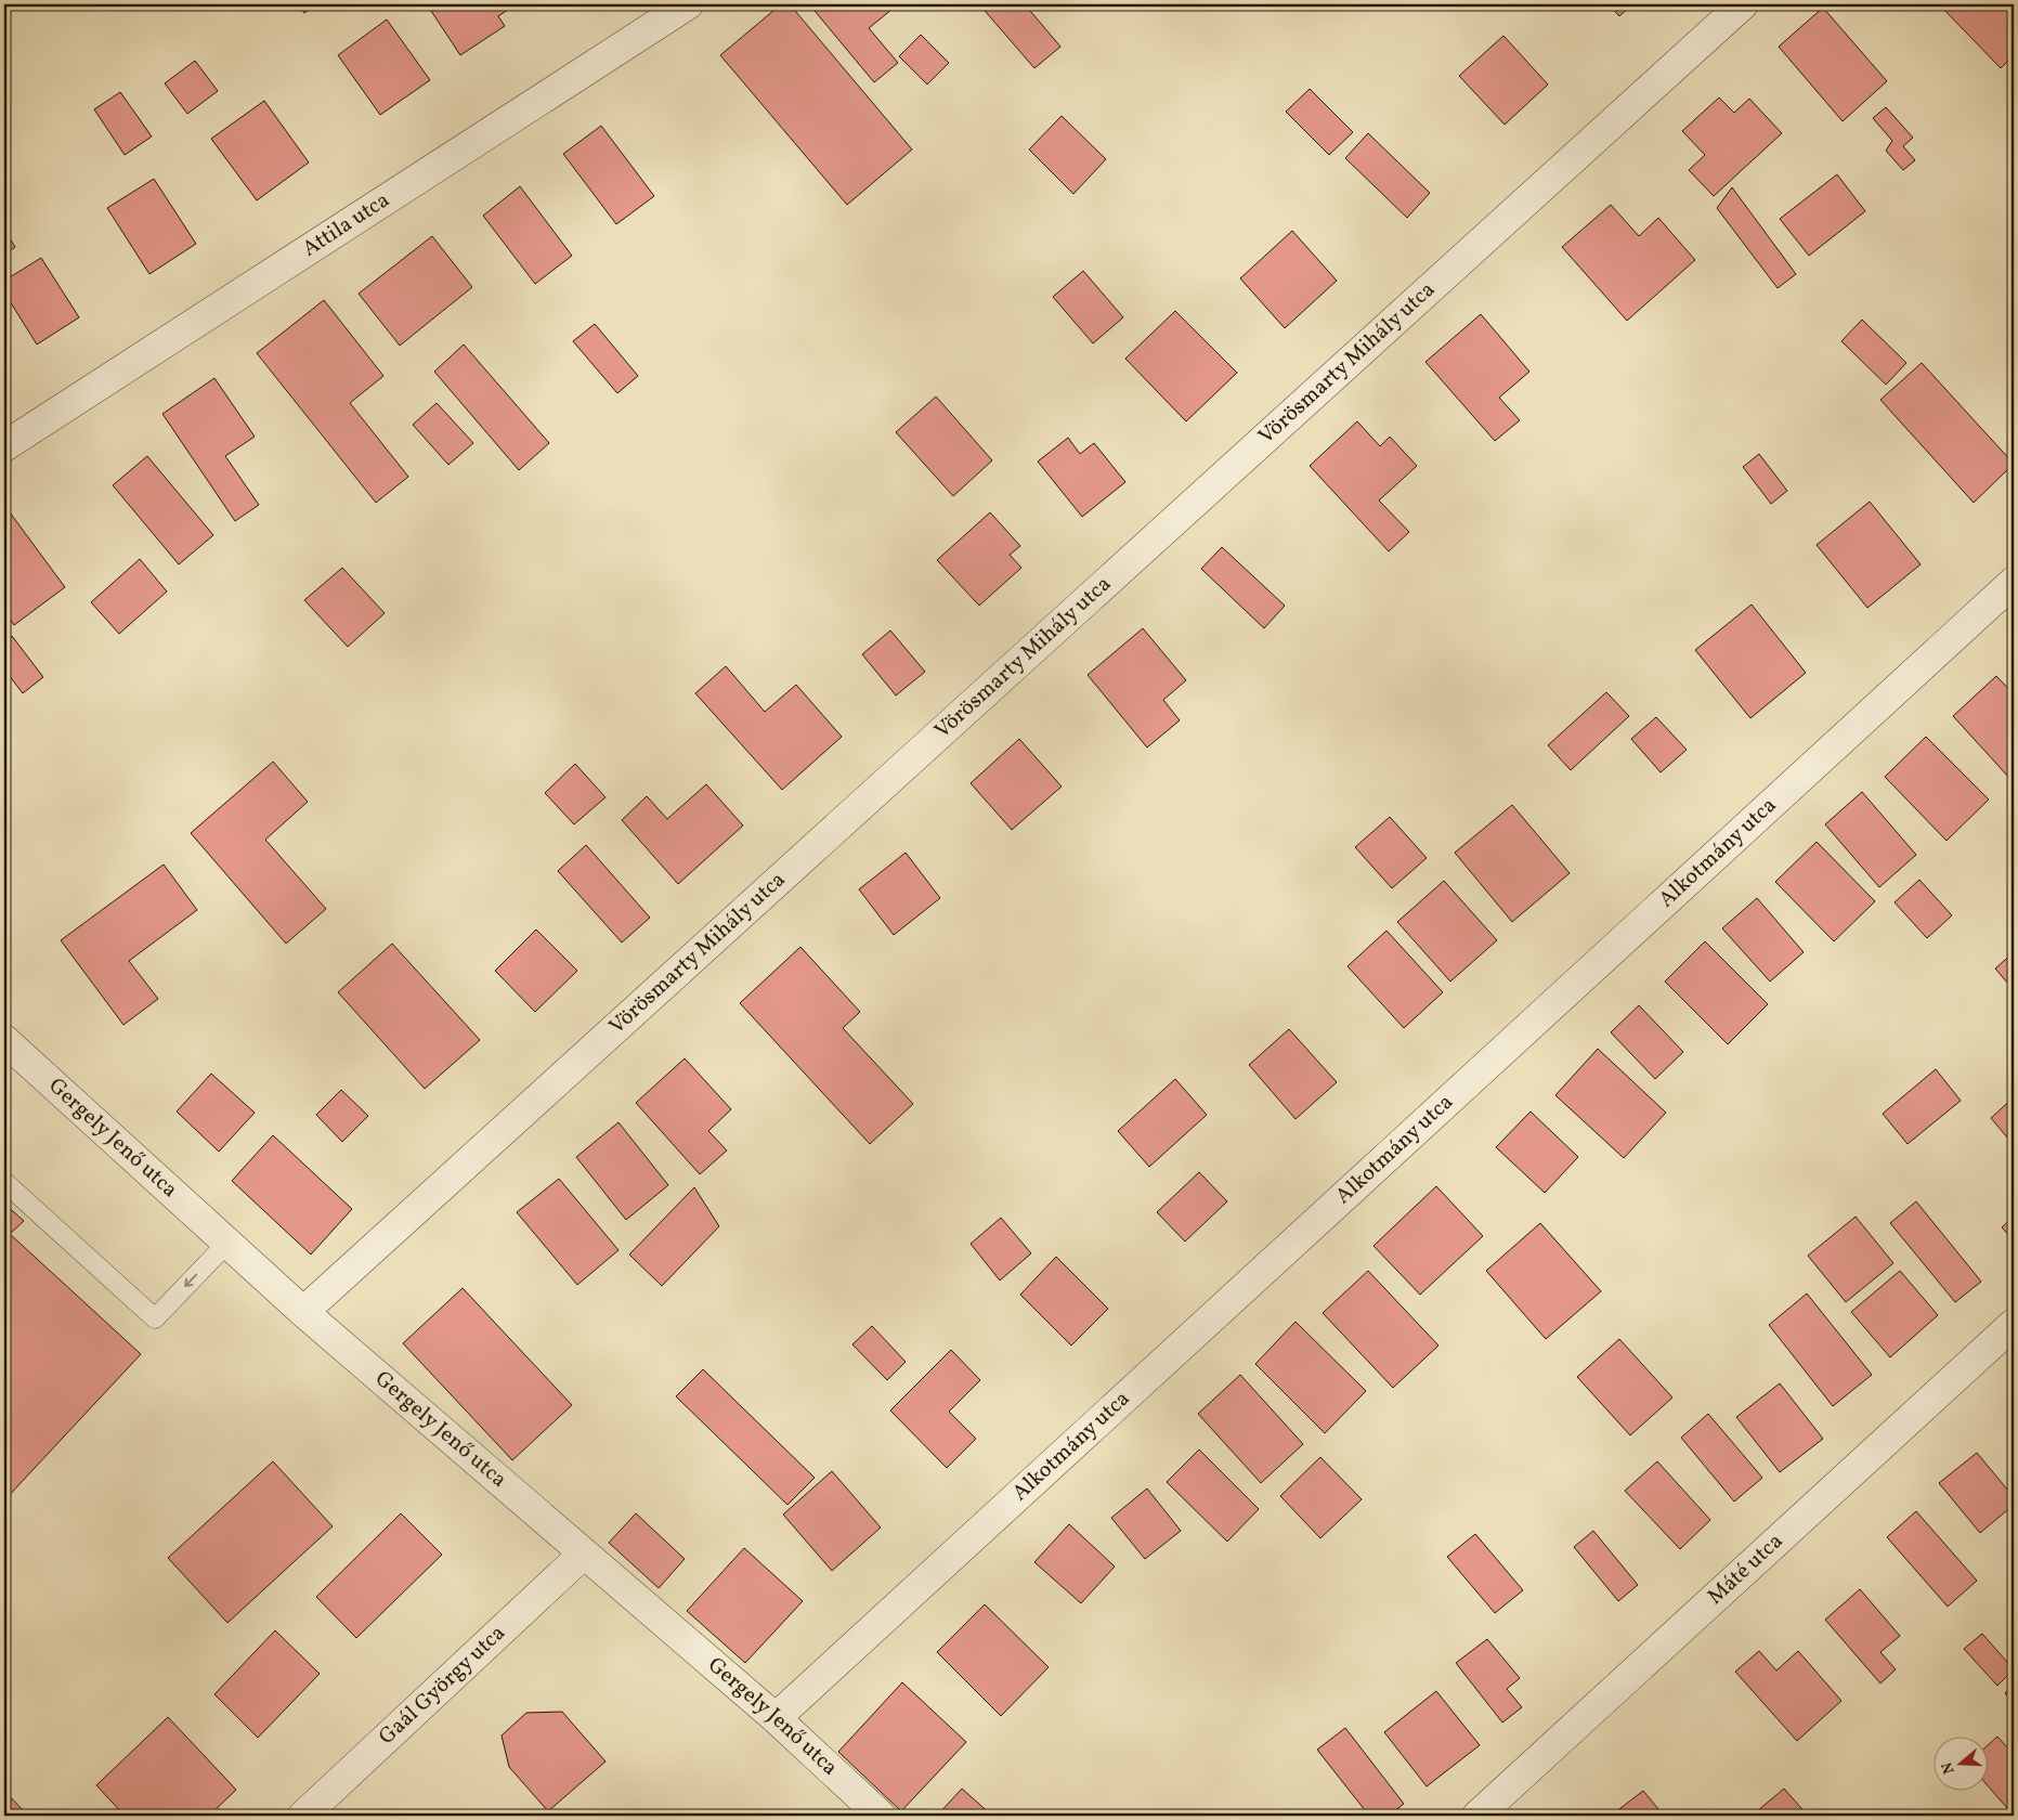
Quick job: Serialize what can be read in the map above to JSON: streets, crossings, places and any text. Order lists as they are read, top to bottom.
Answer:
{
  "streets": {
    "street": [
      "Attila utca",
      "Vörösmarty Mihály utca",
      "Alkotmány utca",
      "Gergely Jenő utca",
      "Máté utca",
      "Gaál György utca"
    ]
  },
  "crossings": [
    ["Vörösmarty Mihály utca", "Gergely Jenő utca"],
    ["Alkotmány utca", "Gergely Jenő utca"],
    ["Gergely Jenő utca", "Gaál György utca"]
  ],
  "north": "left"
}
